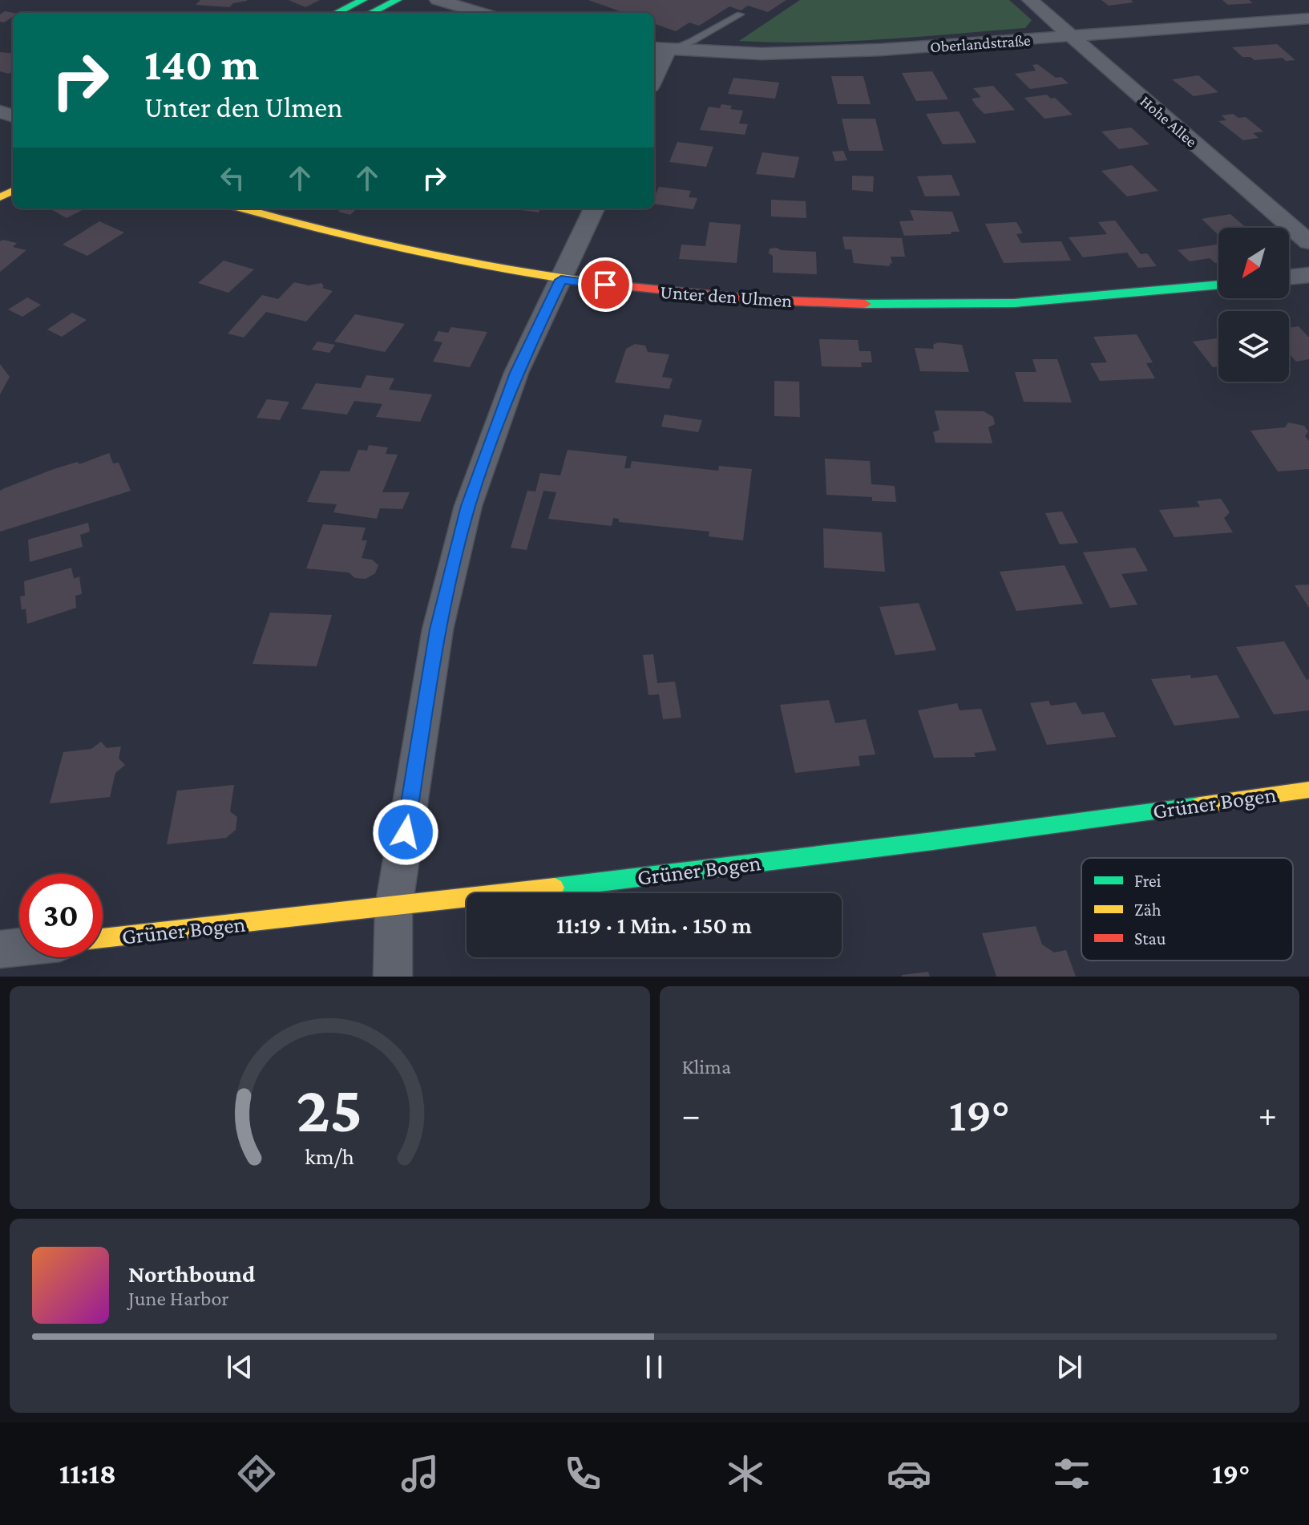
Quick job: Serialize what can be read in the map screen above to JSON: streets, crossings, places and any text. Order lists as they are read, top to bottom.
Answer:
{
  "streets": {
    "street": [
      "Oberlandstraße",
      "Hohe Allee",
      "Unter den Ulmen",
      "Grüner Bogen"
    ]
  },
  "crossings": [
    ["Oberlandstraße", "Hohe Allee"]
  ],
  "legend": ["Frei", "Zäh", "Stau"],
  "north": "bottom left",
  "page": {
    "turn": ["140 m", "Unter den Ulmen"],
    "limit": "30",
    "trip": "11:19 · 1 Min. · 150 m",
    "tile": "Klima",
    "heat": ["−", "19°", "+"],
    "song": ["Northbound", "June Harbor"],
    "tabs": ["11:18", "19°"],
    "gauge": ["25", "km/h"]
  }
}
